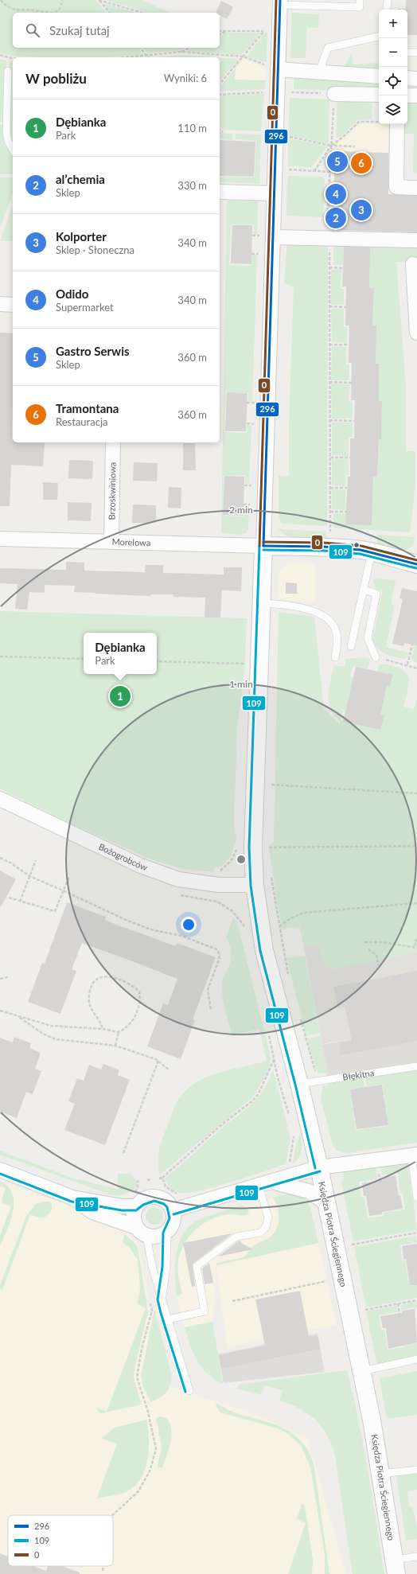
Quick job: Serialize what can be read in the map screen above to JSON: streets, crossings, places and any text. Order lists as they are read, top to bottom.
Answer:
{
  "streets": {
    "street": [
      "Brzoskwiniowa",
      "Morelowa",
      "Bożogrobców",
      "Księdza Piotra Ściegiennego"
    ],
    "lane": ["Błękitna"]
  },
  "crossings": [
    ["Brzoskwiniowa", "Morelowa"],
    ["Morelowa", "Księdza Piotra Ściegiennego"],
    ["Bożogrobców", "Księdza Piotra Ściegiennego"],
    ["Błękitna", "Księdza Piotra Ściegiennego"]
  ],
  "lines": ["transit line 296", "transit line 0", "transit line 109"],
  "legend": ["296", "109", "0"],
  "page": {
    "map_buttons": ["+", "−"],
    "search": "Szukaj tutaj",
    "heading": ["W pobliżu", "Wyniki: 6"],
    "list": [
      {
        "mark": "1",
        "name": "Dębianka",
        "note": "Park",
        "value": "110 m"
      },
      {
        "mark": "2",
        "name": "al’chemia",
        "note": "Sklep",
        "value": "330 m"
      },
      {
        "mark": "3",
        "name": "Kolporter",
        "note": "Sklep · Słoneczna",
        "value": "340 m"
      },
      {
        "mark": "4",
        "name": "Odido",
        "note": "Supermarket",
        "value": "340 m"
      },
      {
        "mark": "5",
        "name": "Gastro Serwis",
        "note": "Sklep",
        "value": "360 m"
      },
      {
        "mark": "6",
        "name": "Tramontana",
        "note": "Restauracja",
        "value": "360 m"
      }
    ],
    "pins": [
      "5",
      "6",
      "4",
      "3",
      "2",
      "1"
    ],
    "popup": ["Dębianka", "Park"]
  },
  "rings": ["2 min", "1 min"]
}
